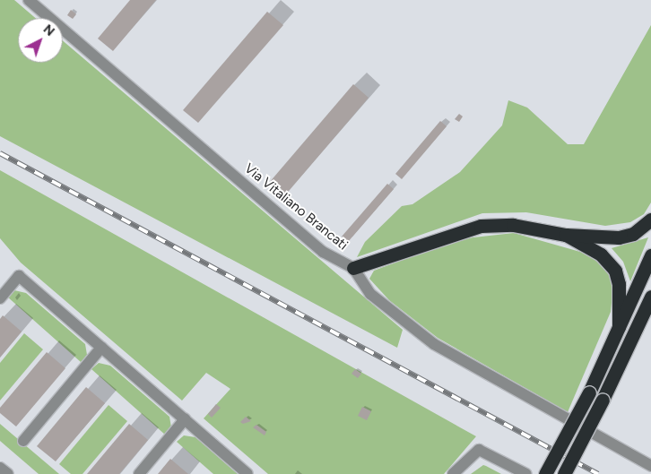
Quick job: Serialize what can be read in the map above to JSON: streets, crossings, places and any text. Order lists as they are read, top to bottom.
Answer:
{
  "streets": {
    "street": ["Via Vitaliano Brancati"]
  },
  "north": "top right"
}
